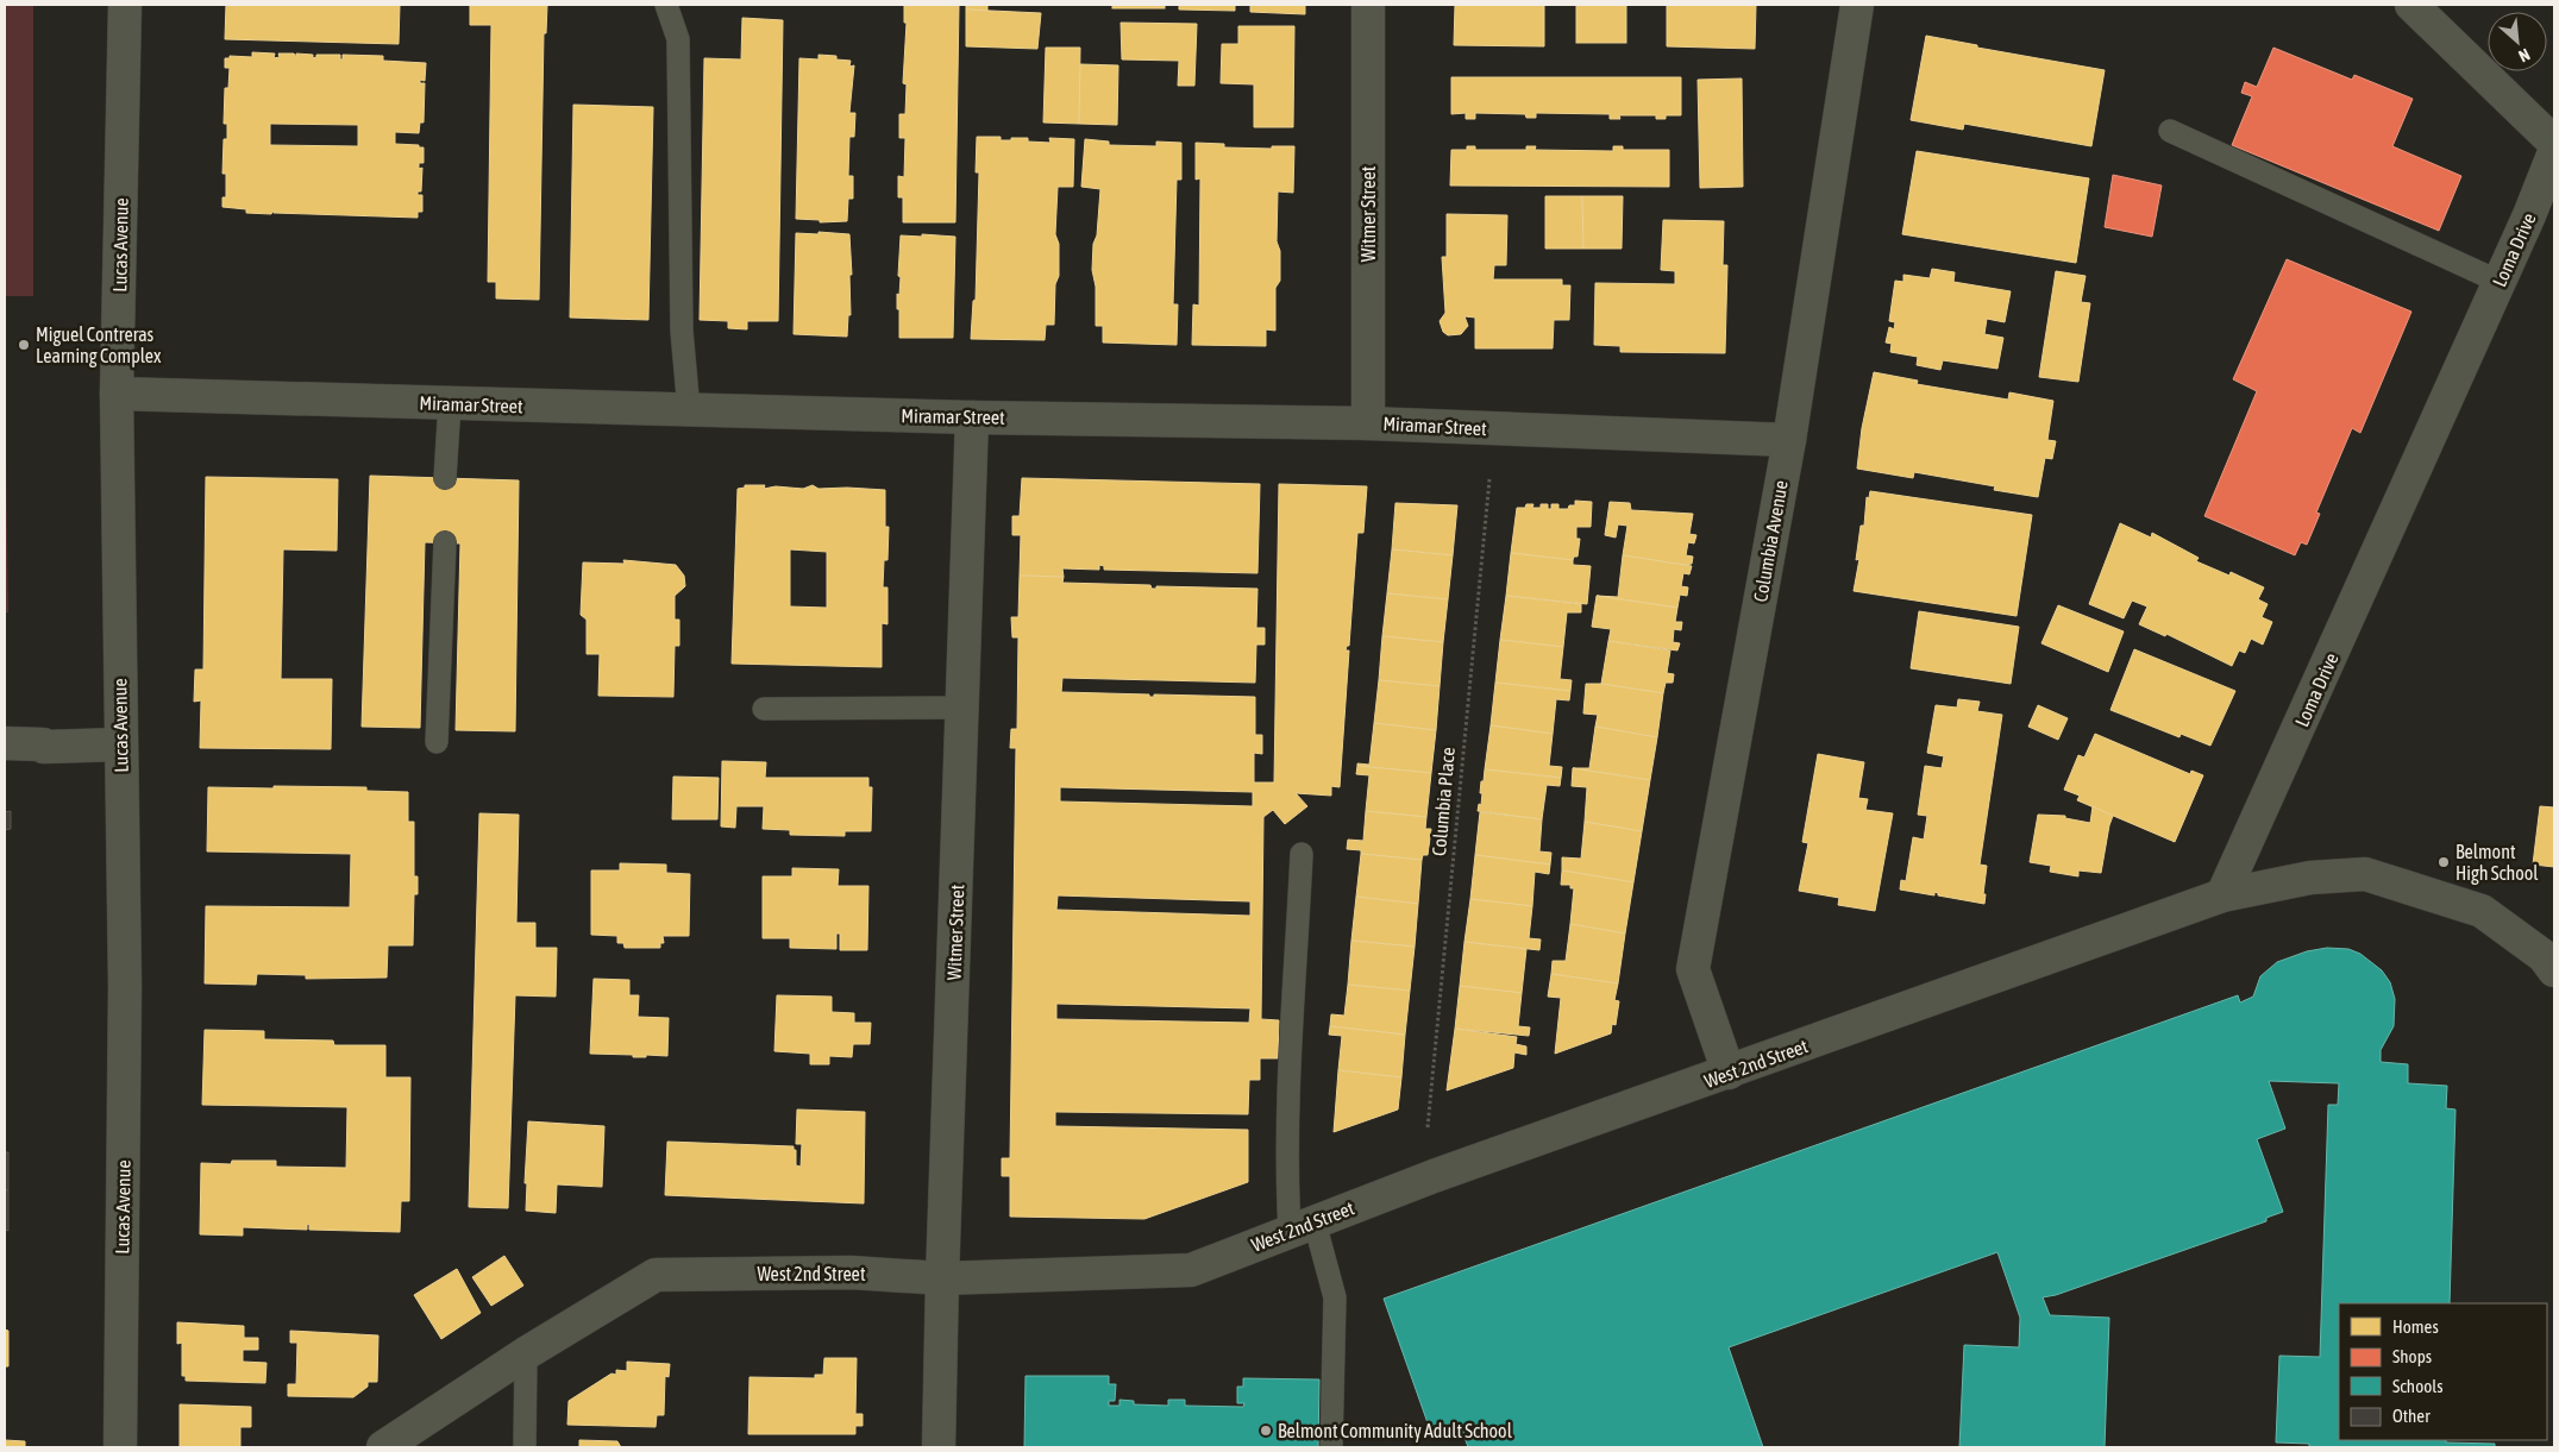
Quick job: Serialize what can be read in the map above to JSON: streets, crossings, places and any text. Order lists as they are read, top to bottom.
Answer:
{
  "streets": {
    "street": [
      "Witmer Street",
      "Lucas Avenue",
      "Loma Drive",
      "Miramar Street",
      "Columbia Avenue",
      "West 2nd Street"
    ],
    "path": ["Columbia Place"]
  },
  "crossings": [
    ["Witmer Street", "Miramar Street"],
    ["Witmer Street", "West 2nd Street"],
    ["Lucas Avenue", "Miramar Street"],
    ["Loma Drive", "West 2nd Street"],
    ["Miramar Street", "Columbia Avenue"],
    ["Columbia Avenue", "West 2nd Street"]
  ],
  "places": ["Miguel Contreras Learning Complex", "Belmont High School", "Belmont Community Adult School"],
  "legend": [
    "Homes",
    "Shops",
    "Schools",
    "Other"
  ],
  "north": "bottom right"
}
